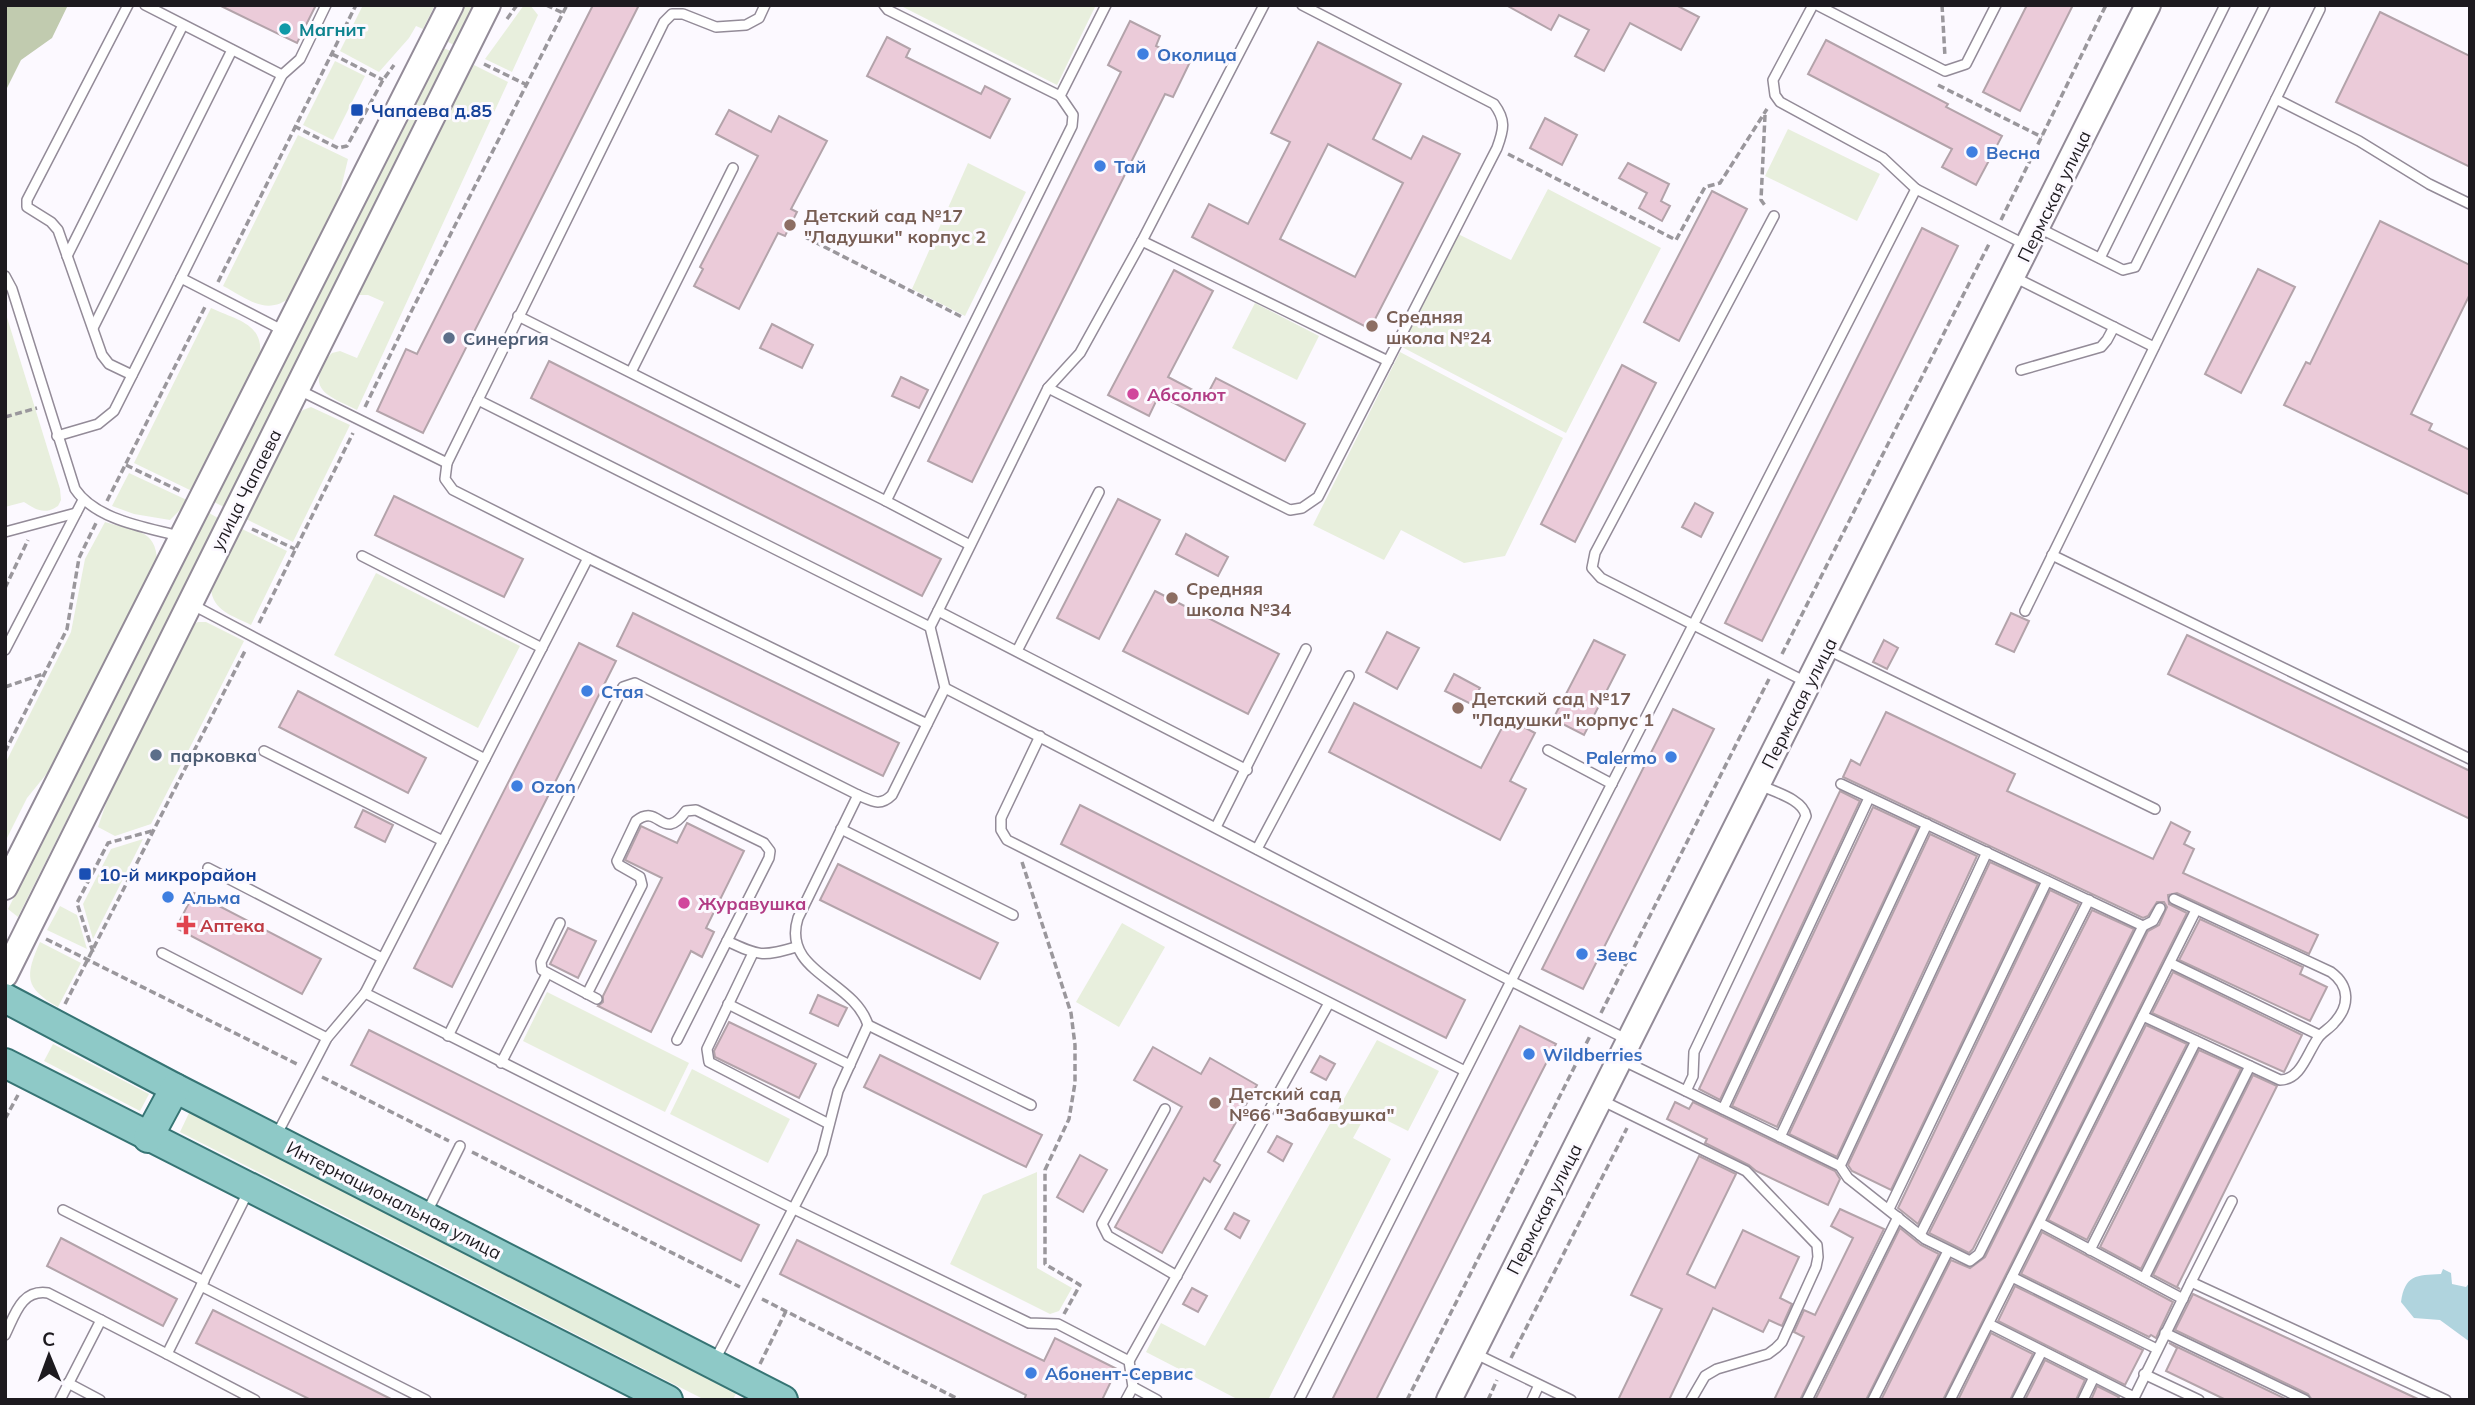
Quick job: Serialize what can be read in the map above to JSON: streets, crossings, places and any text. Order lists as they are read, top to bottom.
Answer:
{
  "streets": {
    "main road": ["Пермская улица", "улица Чапаева", "Интернациональная улица"]
  },
  "places": {
    "other": [
      "Магнит",
      "Околица",
      "Весна",
      "Тай",
      "Детский сад №17 \"Ладушки\" корпус 2",
      "Средняя школа №24",
      "Синергия",
      "Абсолют",
      "Средняя школа №34",
      "Стая",
      "Детский сад №17 \"Ладушки\" корпус 1",
      "парковка",
      "Palermo",
      "Ozon",
      "Альма",
      "Журавушка",
      "Зевс",
      "Wildberries",
      "Детский сад №66 \"Забавушка\"",
      "Абонент-Сервис"
    ],
    "transit": ["Чапаева д.85", "10-й микрорайон"],
    "health": ["Аптека"]
  },
  "north": "top"
}
